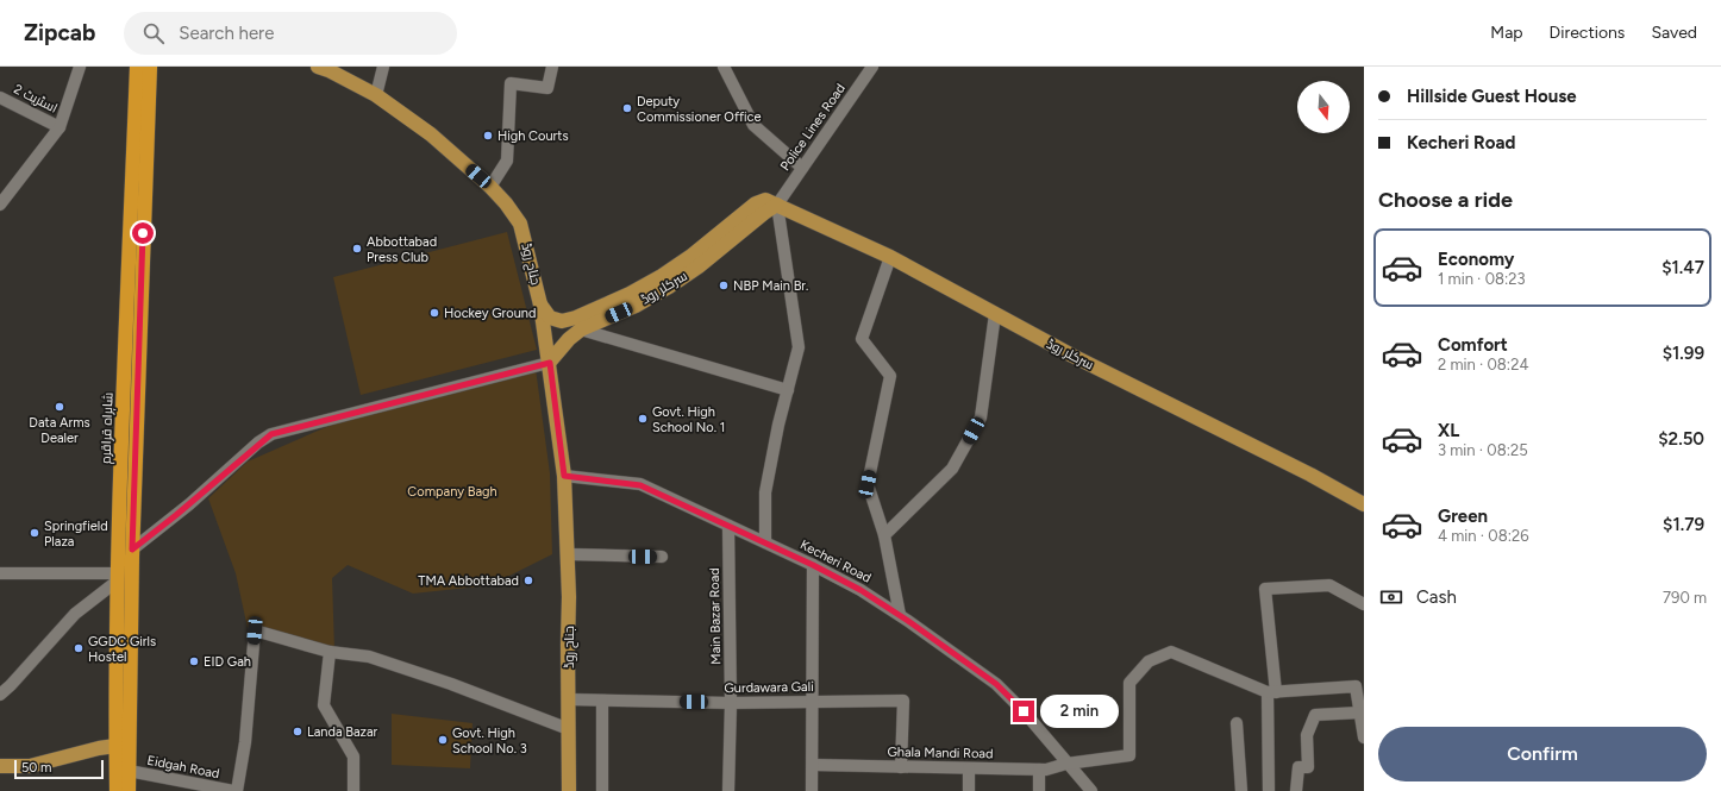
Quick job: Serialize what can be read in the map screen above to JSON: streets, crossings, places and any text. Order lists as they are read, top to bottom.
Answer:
{
  "streets": {
    "highway": ["شاہراہ قراقرم"],
    "main road": ["جناح روڈ", "سرکلر روڈ"],
    "street": [
      "اسٹریٹ 2",
      "Police Lines Road",
      "Kecheri Road",
      "Main Bazar Road",
      "Gurdawara Gali",
      "Ghala Mandi Road",
      "Eidgah Road"
    ]
  },
  "crossings": [
    ["Police Lines Road", "سرکلر روڈ"],
    ["جناح روڈ", "سرکلر روڈ"],
    ["جناح روڈ", "Kecheri Road"],
    ["جناح روڈ", "Gurdawara Gali"],
    ["Kecheri Road", "Main Bazar Road"],
    ["Kecheri Road", "Ghala Mandi Road"],
    ["Main Bazar Road", "Gurdawara Gali"],
    ["Gurdawara Gali", "Ghala Mandi Road"]
  ],
  "parks": ["Company Bagh"],
  "places": [
    "Deputy Commissioner Office",
    "High Courts",
    "Abbottabad Press Club",
    "NBP Main Br.",
    "Hockey Ground",
    "Data Arms Dealer",
    "Govt. High School No. 1",
    "Springfield Plaza",
    "TMA Abbottabad",
    "GGDC Girls Hostel",
    "EID Gah",
    "Landa Bazar",
    "Govt. High School No. 3"
  ],
  "scale_bar": "50 m",
  "north": "bottom",
  "page": {
    "header": "Zipcab",
    "search": "Search here",
    "nav": ["Map", "Directions", "Saved"],
    "banner": ["Hillside Guest House", "Kecheri Road"],
    "heading": "Choose a ride",
    "list": [
      {
        "name": "Economy",
        "note": "1 min · 08:23",
        "value": "$1.47"
      },
      {
        "name": "Comfort",
        "note": "2 min · 08:24",
        "value": "$1.99"
      },
      {
        "name": "XL",
        "note": "3 min · 08:25",
        "value": "$2.50"
      },
      {
        "name": "Green",
        "note": "4 min · 08:26",
        "value": "$1.79"
      }
    ],
    "pay": ["Cash", "790 m"],
    "bubble": "2 min",
    "buttons": "Confirm",
    "scale": "50 m"
  }
}
